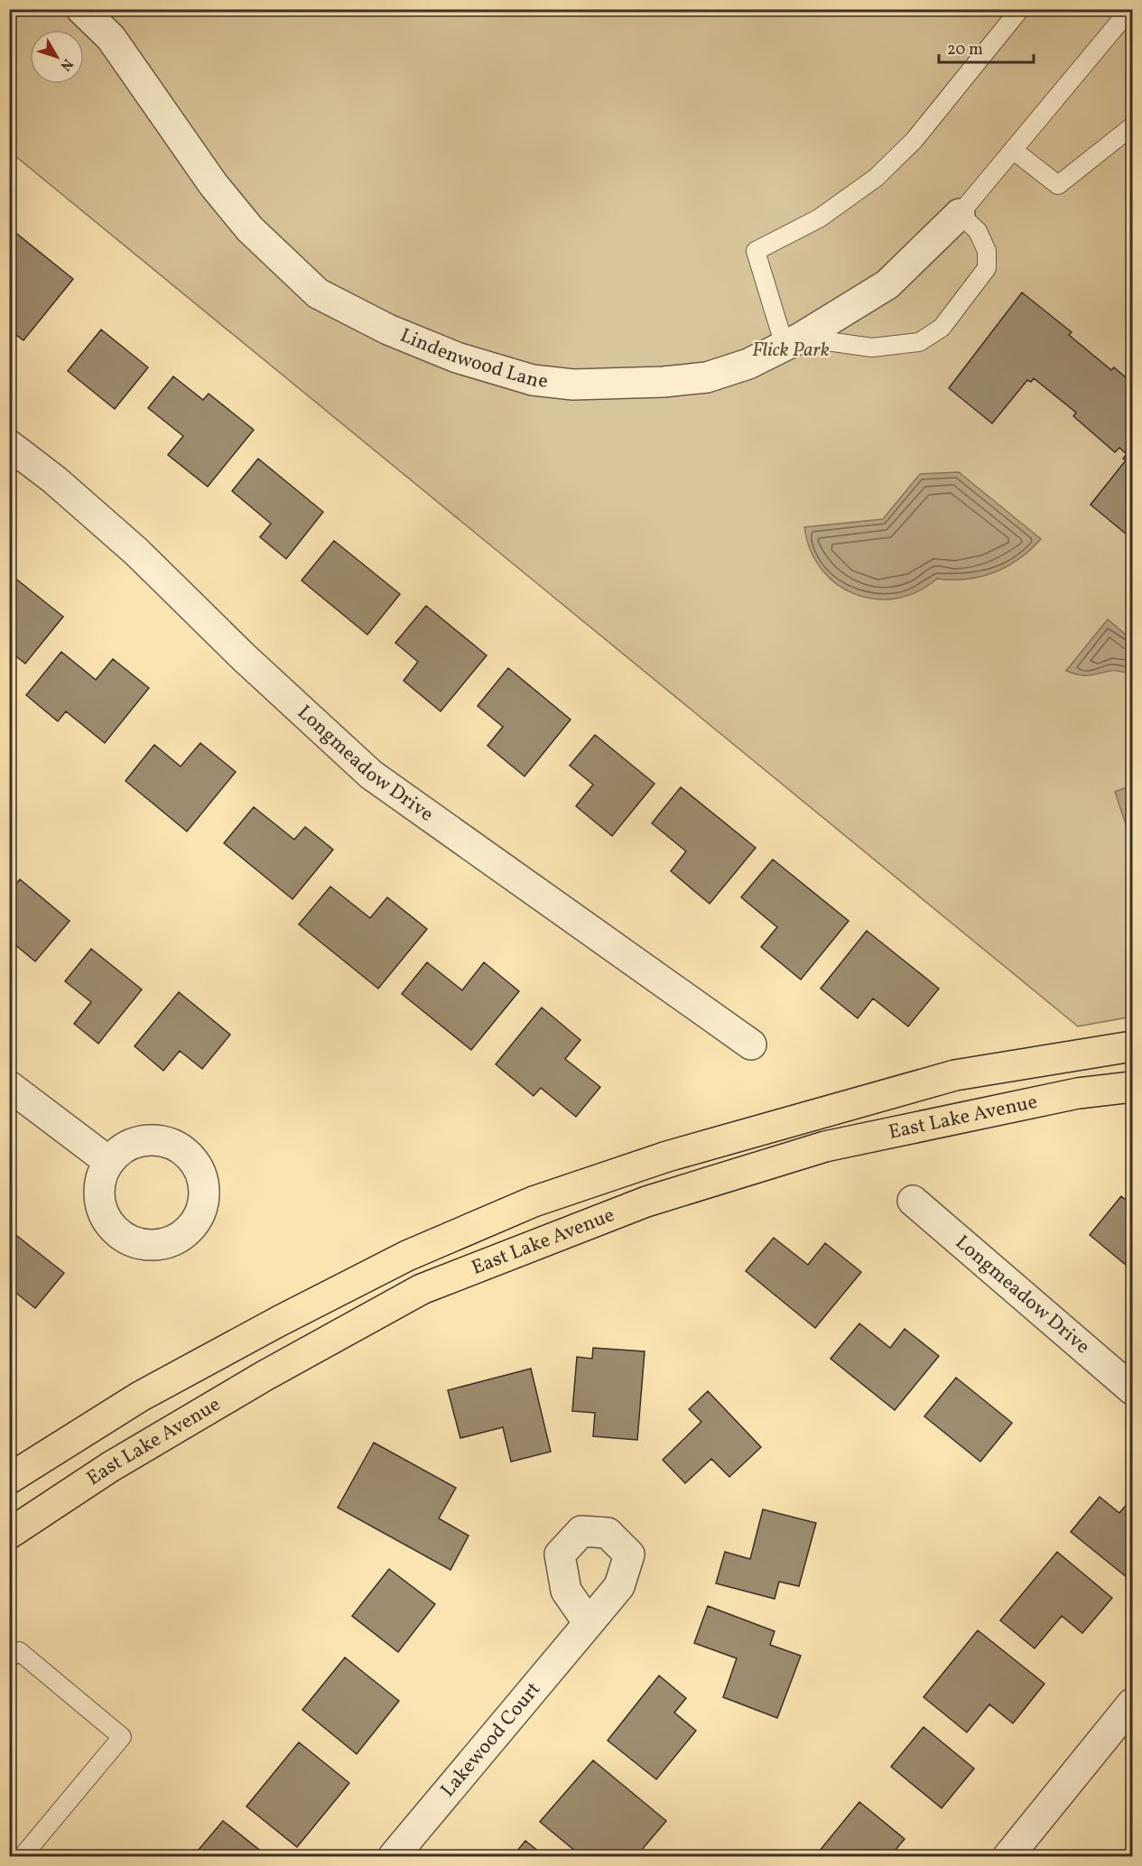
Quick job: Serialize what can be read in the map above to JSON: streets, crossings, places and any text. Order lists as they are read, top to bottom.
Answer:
{
  "streets": {
    "main road": ["East Lake Avenue"],
    "street": ["Lindenwood Lane", "Longmeadow Drive", "Lakewood Court"]
  },
  "parks": ["Flick Park"],
  "scale_bar": "20 m",
  "north": "bottom right"
}
